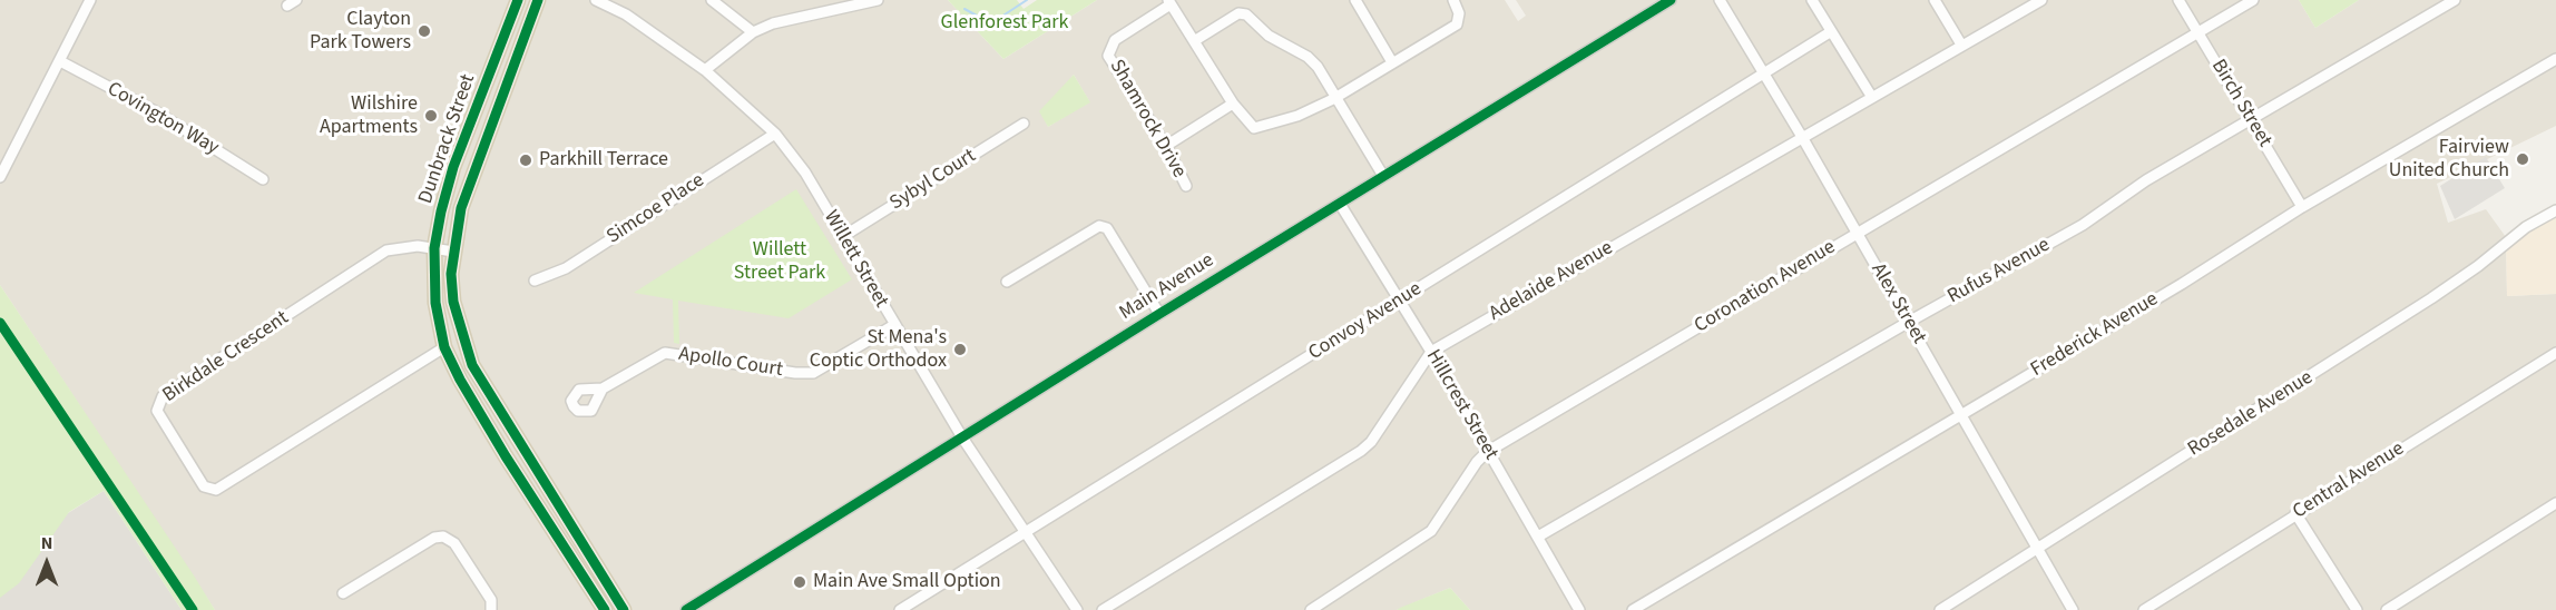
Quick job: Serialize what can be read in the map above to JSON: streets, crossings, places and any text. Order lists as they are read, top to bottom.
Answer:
{
  "streets": {
    "main road": ["Dunbrack Street"],
    "street": [
      "Birch Street",
      "Covington Way",
      "Shamrock Drive",
      "Sybyl Court",
      "Simcoe Place",
      "Willett Street",
      "Rufus Avenue",
      "Adelaide Avenue",
      "Main Avenue",
      "Coronation Avenue",
      "Alex Street",
      "Convoy Avenue",
      "Frederick Avenue",
      "Birkdale Crescent",
      "Apollo Court",
      "Hillcrest Street",
      "Rosedale Avenue",
      "Central Avenue"
    ]
  },
  "crossings": [
    ["Birch Street", "Rufus Avenue"],
    ["Birch Street", "Coronation Avenue"],
    ["Birch Street", "Frederick Avenue"],
    ["Dunbrack Street", "Birkdale Crescent"],
    ["Sybyl Court", "Willett Street"],
    ["Simcoe Place", "Willett Street"],
    ["Willett Street", "Main Avenue"],
    ["Willett Street", "Convoy Avenue"],
    ["Willett Street", "Apollo Court"],
    ["Rufus Avenue", "Alex Street"],
    ["Rufus Avenue", "Hillcrest Street"],
    ["Adelaide Avenue", "Alex Street"],
    ["Adelaide Avenue", "Hillcrest Street"],
    ["Main Avenue", "Hillcrest Street"],
    ["Coronation Avenue", "Alex Street"],
    ["Coronation Avenue", "Hillcrest Street"],
    ["Alex Street", "Convoy Avenue"],
    ["Alex Street", "Frederick Avenue"],
    ["Alex Street", "Rosedale Avenue"],
    ["Convoy Avenue", "Hillcrest Street"]
  ],
  "parks": ["Glenforest Park", "Willett Street Park"],
  "places": [
    "Clayton Park Towers",
    "Wilshire Apartments",
    "Fairview United Church",
    "Parkhill Terrace",
    "St Mena's Coptic Orthodox",
    "Main Ave Small Option"
  ],
  "north": "top"
}
